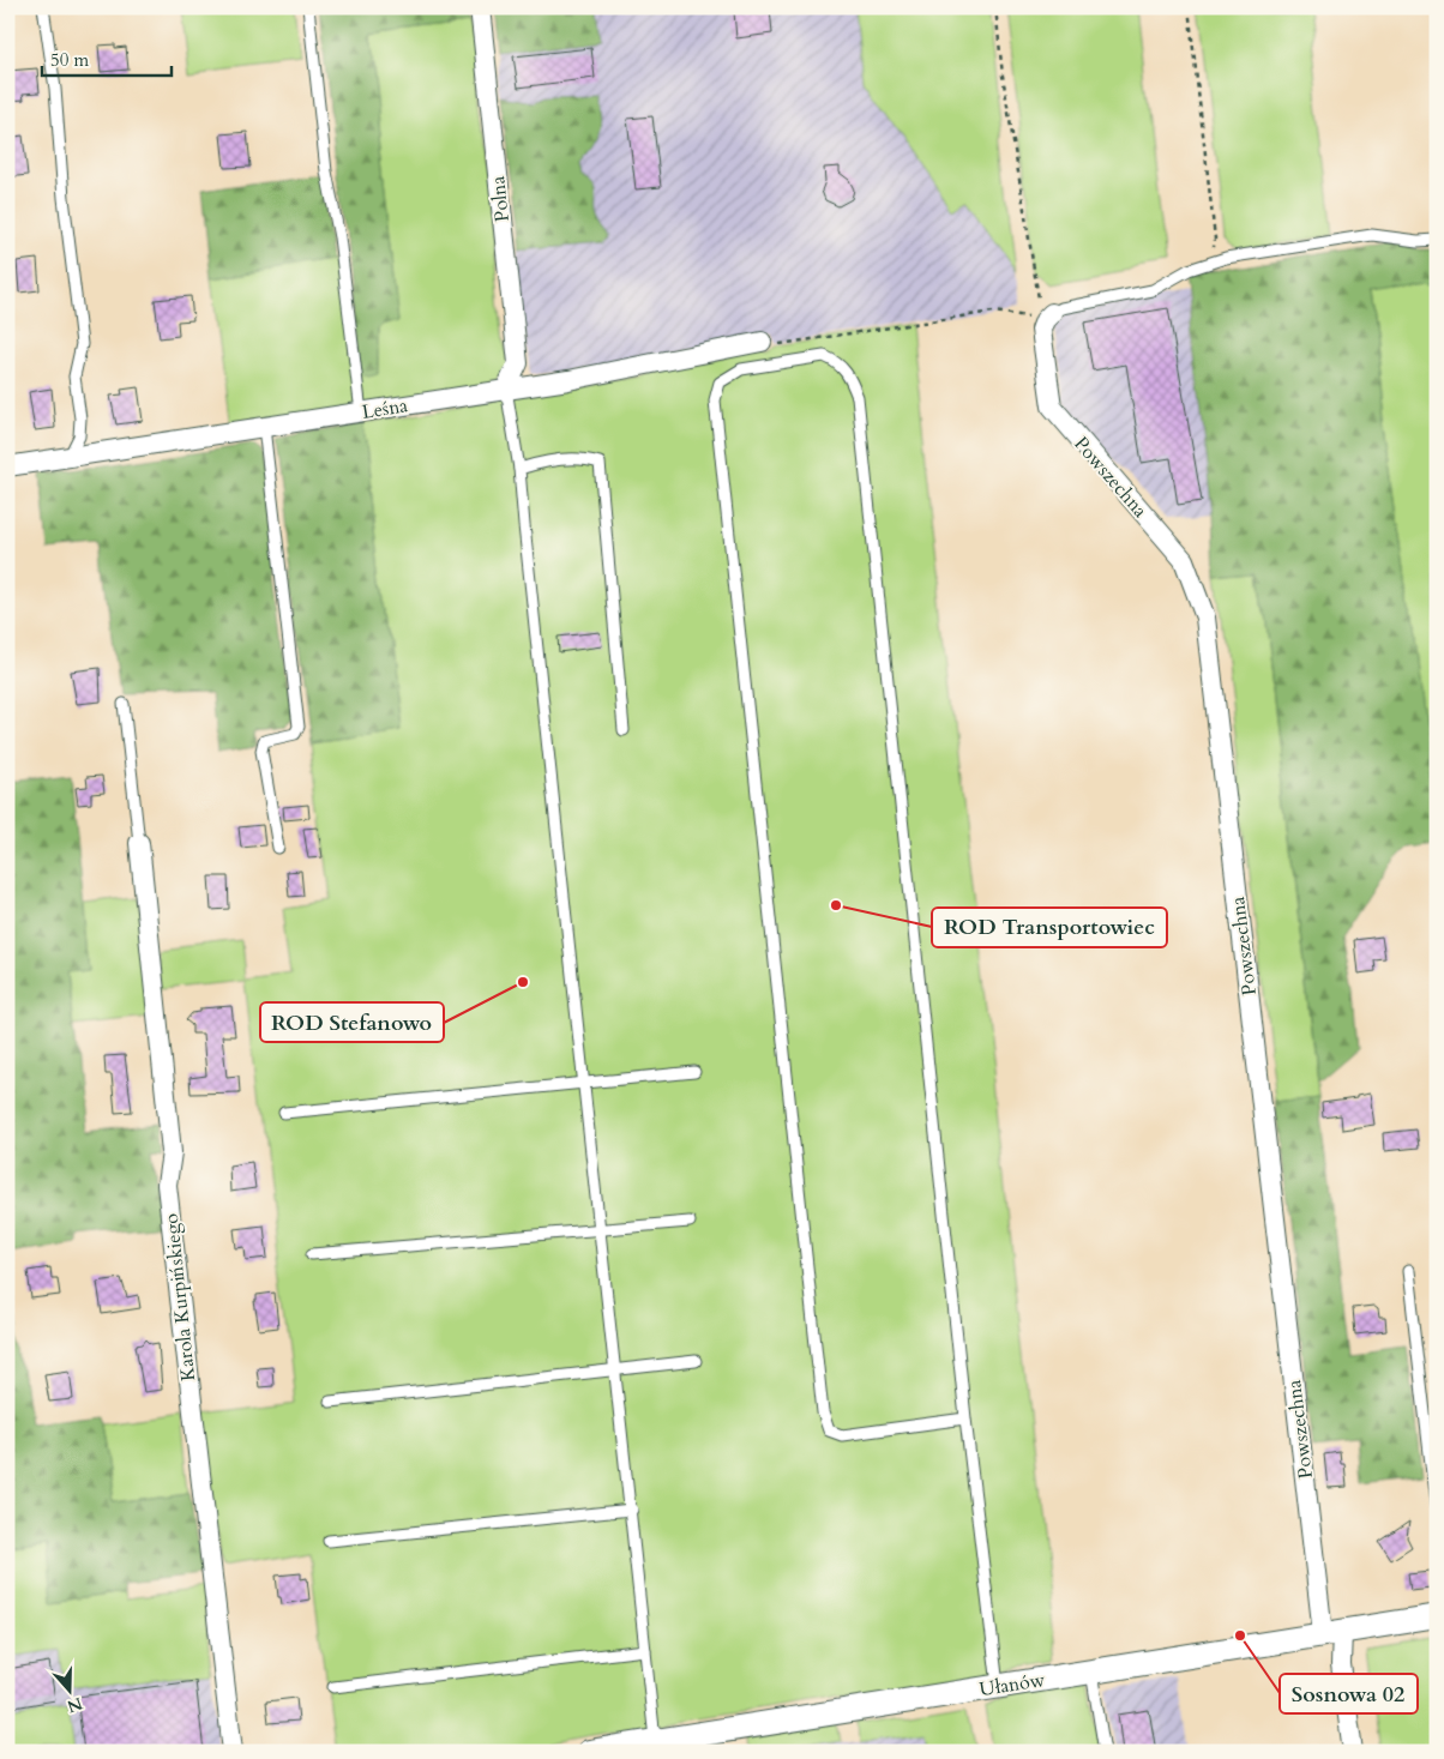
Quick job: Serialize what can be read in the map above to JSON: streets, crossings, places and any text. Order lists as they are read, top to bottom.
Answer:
{
  "streets": {
    "street": [
      "Polna",
      "Leśna",
      "Powszechna",
      "Karola Kurpińskiego",
      "Ułanów"
    ]
  },
  "crossings": [
    ["Polna", "Leśna"],
    ["Powszechna", "Ułanów"]
  ],
  "places": ["ROD Transportowiec", "ROD Stefanowo", "Sosnowa 02"],
  "scale_bar": "50 m",
  "north": "bottom"
}
